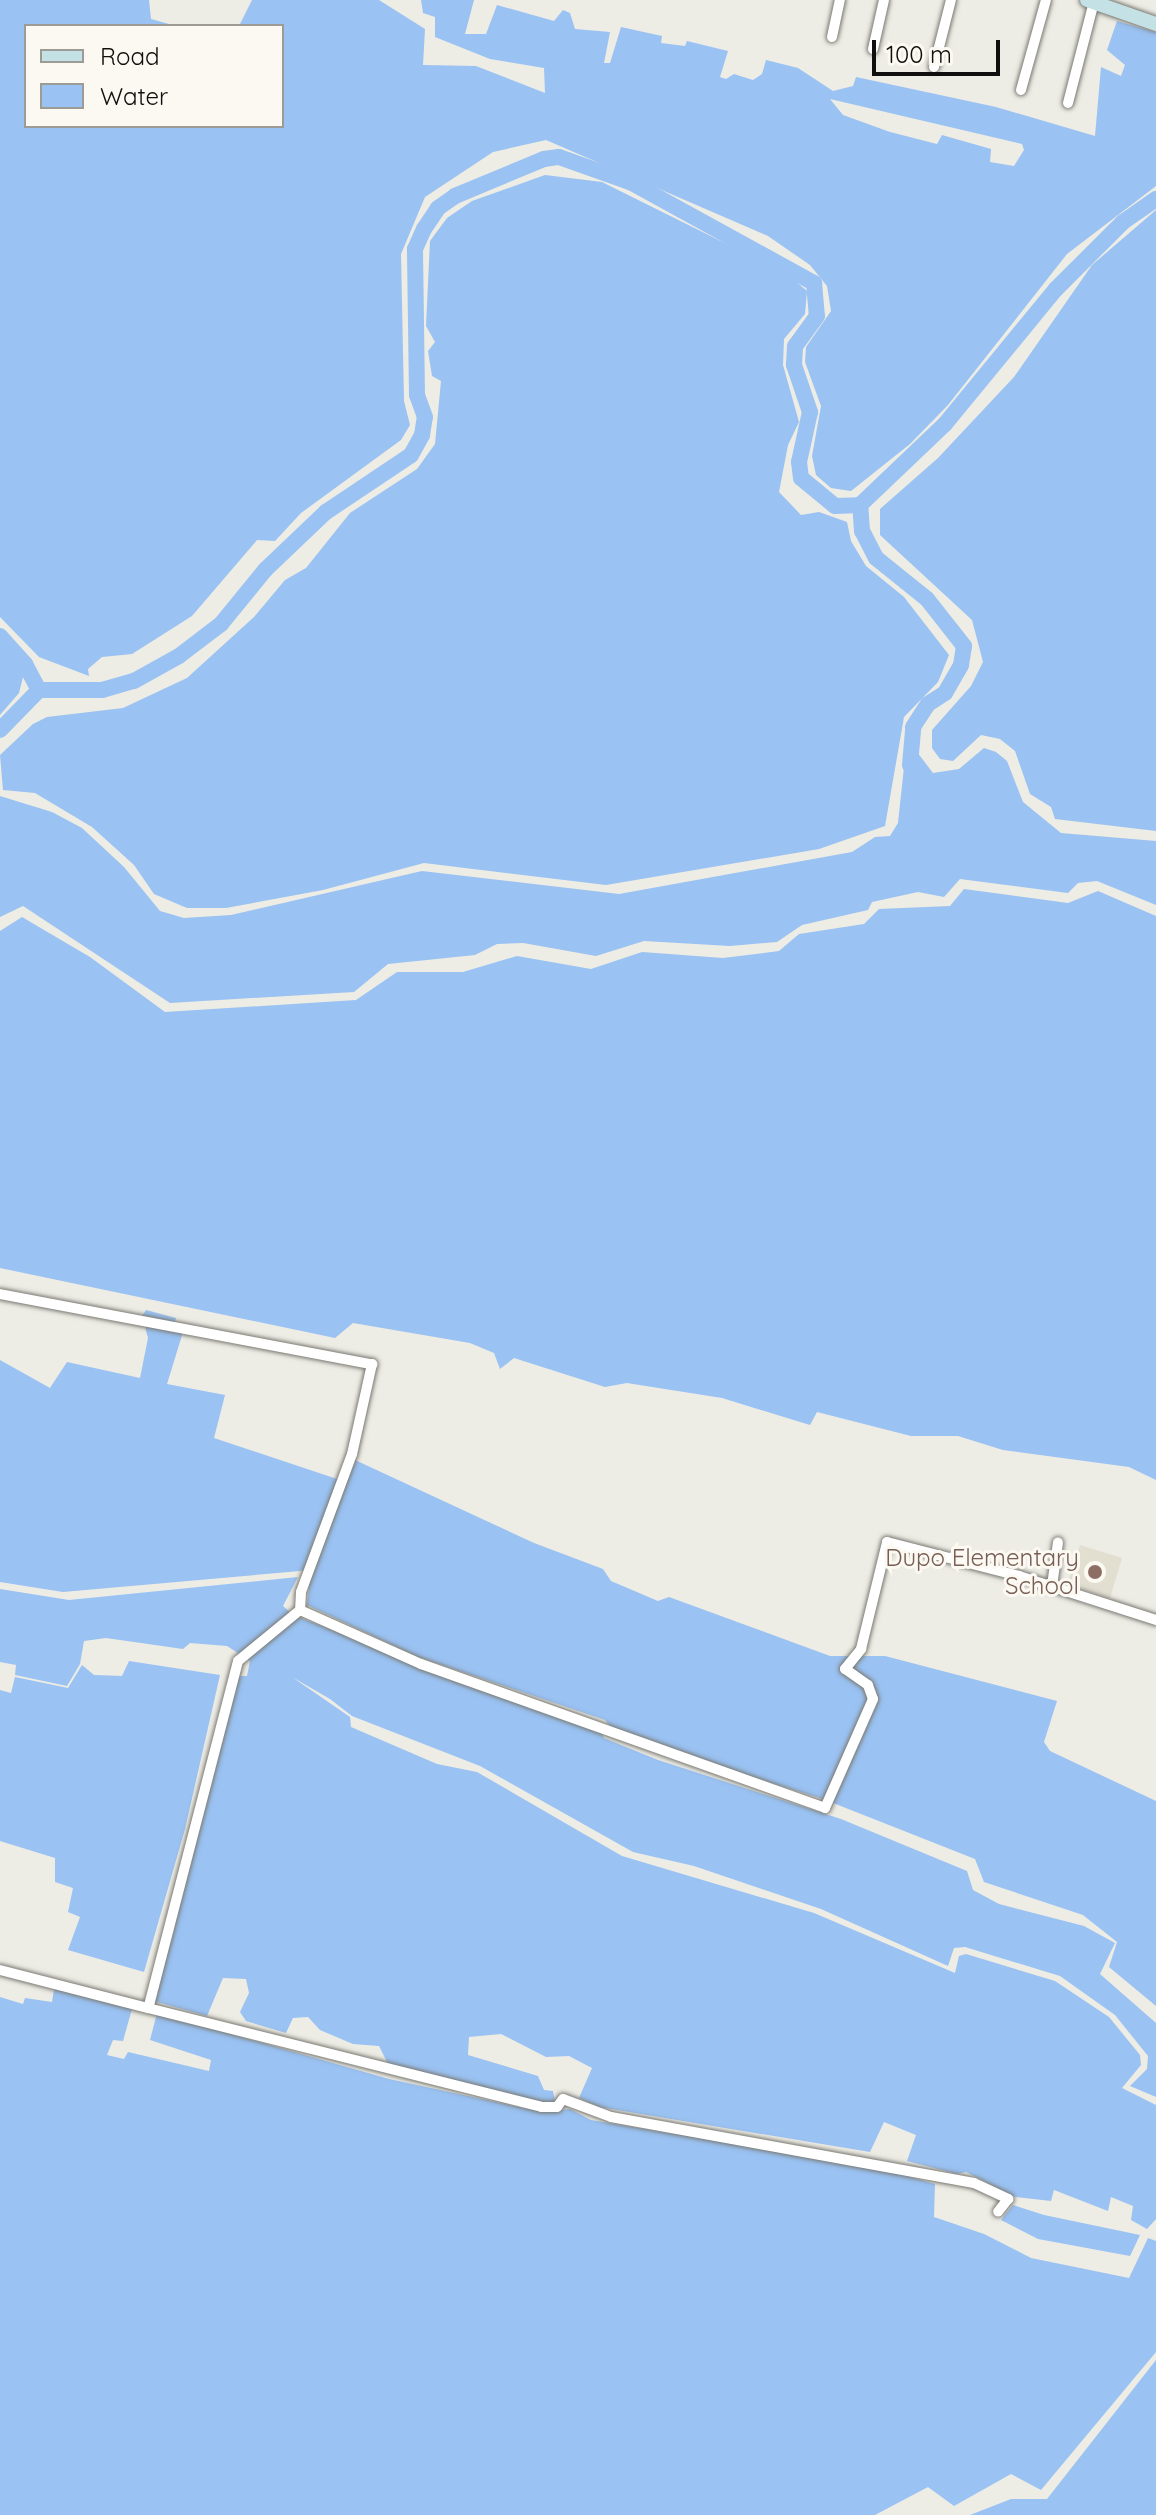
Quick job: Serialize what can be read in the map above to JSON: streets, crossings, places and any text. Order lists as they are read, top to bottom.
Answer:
{
  "places": ["Dupo Elementary School"],
  "legend": ["Road", "Water"],
  "scale_bar": "100 m"
}
